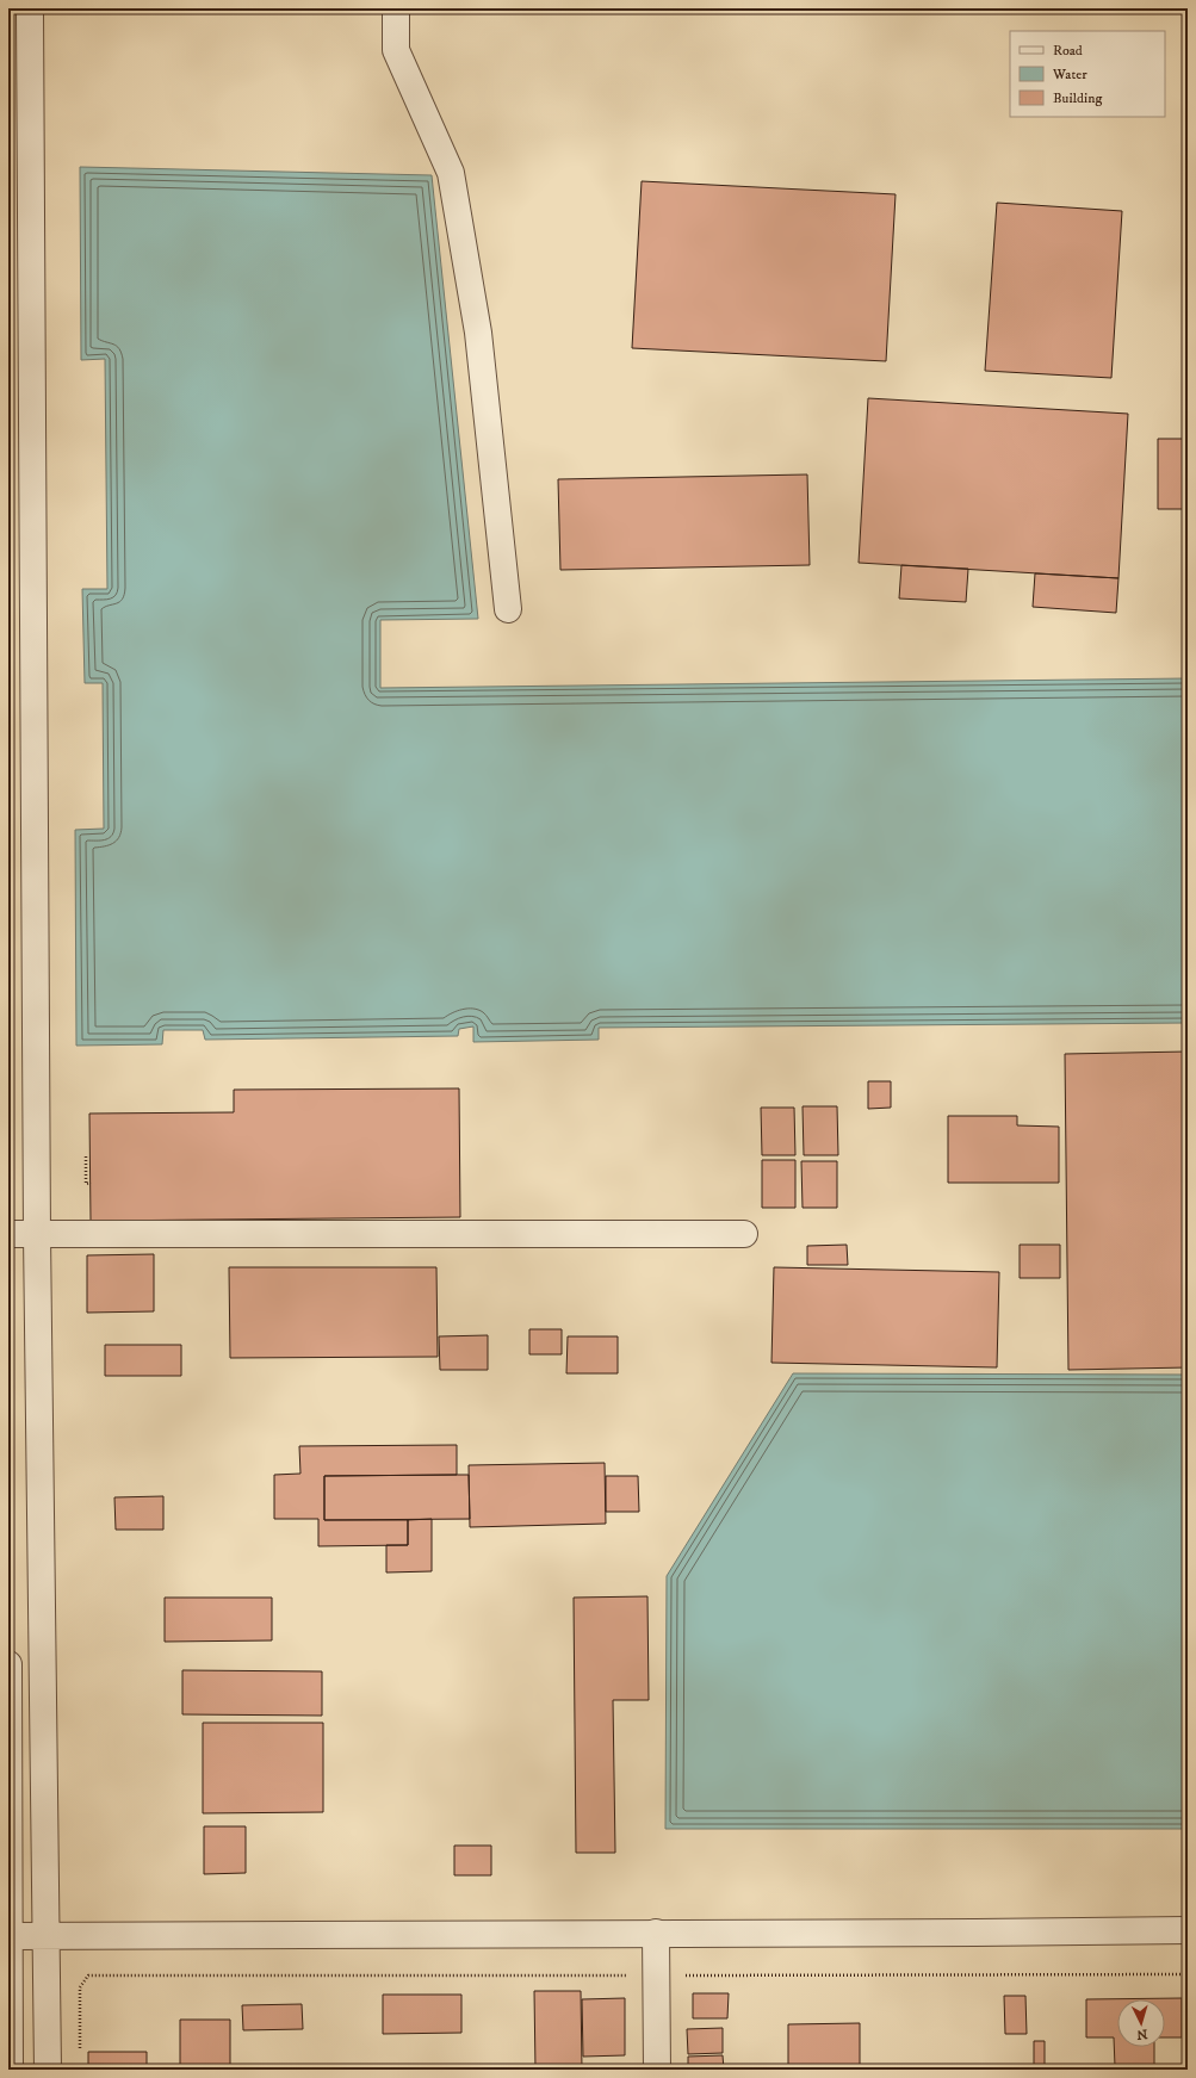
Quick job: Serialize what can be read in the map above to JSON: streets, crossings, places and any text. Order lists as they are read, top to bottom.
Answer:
{
  "legend": ["Road", "Water", "Building"],
  "north": "bottom"
}
